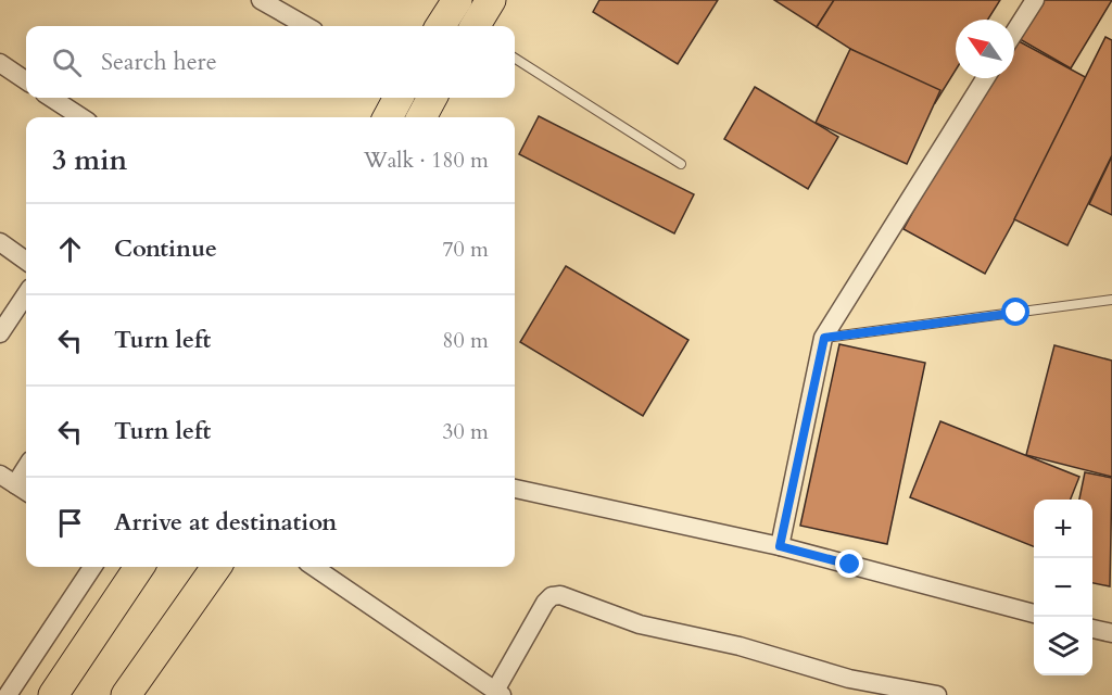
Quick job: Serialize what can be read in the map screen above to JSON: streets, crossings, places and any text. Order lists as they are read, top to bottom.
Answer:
{
  "north": "top left",
  "page": {
    "search": "Search here",
    "heading": ["3 min", "Walk · 180 m"],
    "list": [
      ["Continue", "70 m"],
      ["Turn left", "80 m"],
      ["Turn left", "30 m"],
      "Arrive at destination"
    ],
    "map_buttons": ["+", "−"]
  }
}
